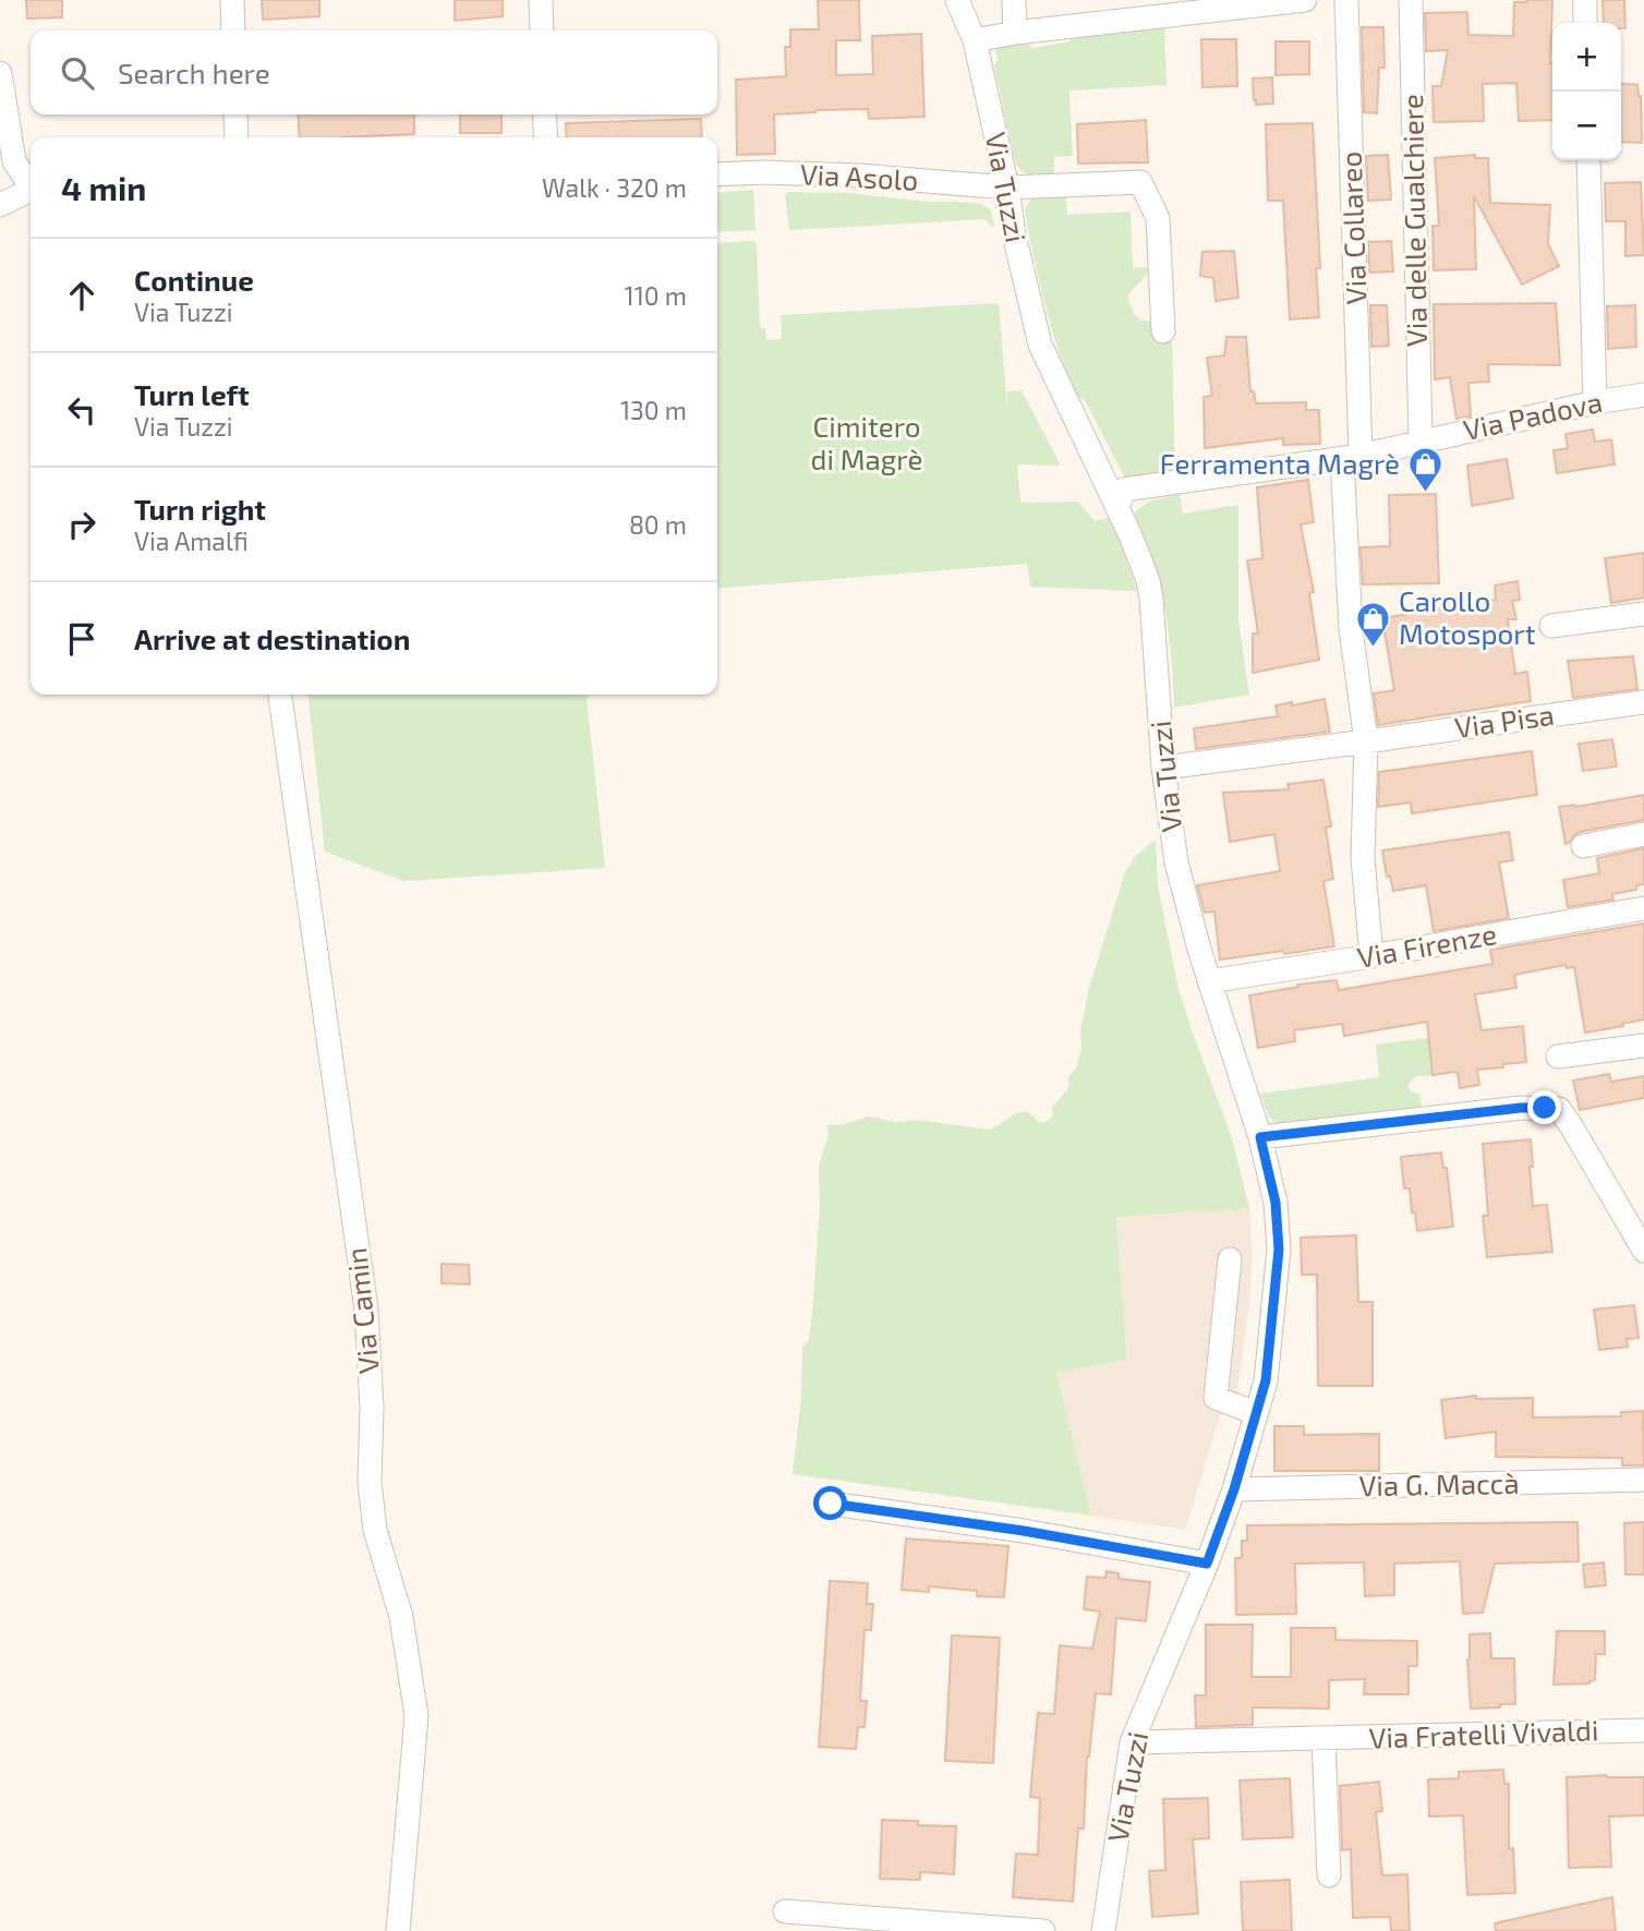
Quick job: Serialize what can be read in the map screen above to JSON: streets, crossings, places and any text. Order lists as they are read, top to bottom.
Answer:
{
  "streets": {
    "street": [
      "Via Asolo",
      "Via Tuzzi",
      "Via delle Gualchiere",
      "Via Collareo",
      "Via Padova",
      "Via Pisa",
      "Via Firenze",
      "Via Camin",
      "Via G. Maccà",
      "Via Fratelli Vivaldi"
    ]
  },
  "crossings": [
    ["Via Asolo", "Via Tuzzi"],
    ["Via Tuzzi", "Via Padova"],
    ["Via Tuzzi", "Via Pisa"],
    ["Via Tuzzi", "Via Firenze"],
    ["Via Tuzzi", "Via G. Maccà"],
    ["Via Tuzzi", "Via Fratelli Vivaldi"],
    ["Via delle Gualchiere", "Via Padova"],
    ["Via Collareo", "Via Padova"]
  ],
  "parks": ["Cimitero di Magrè"],
  "places": {
    "shop": ["Ferramenta Magrè", "Carollo Motosport"]
  },
  "page": {
    "map_buttons": ["+", "−"],
    "search": "Search here",
    "heading": ["4 min", "Walk · 320 m"],
    "list": [
      ["Continue", "Via Tuzzi", "110 m"],
      ["Turn left", "Via Tuzzi", "130 m"],
      ["Turn right", "Via Amalfi", "80 m"],
      "Arrive at destination"
    ]
  }
}
